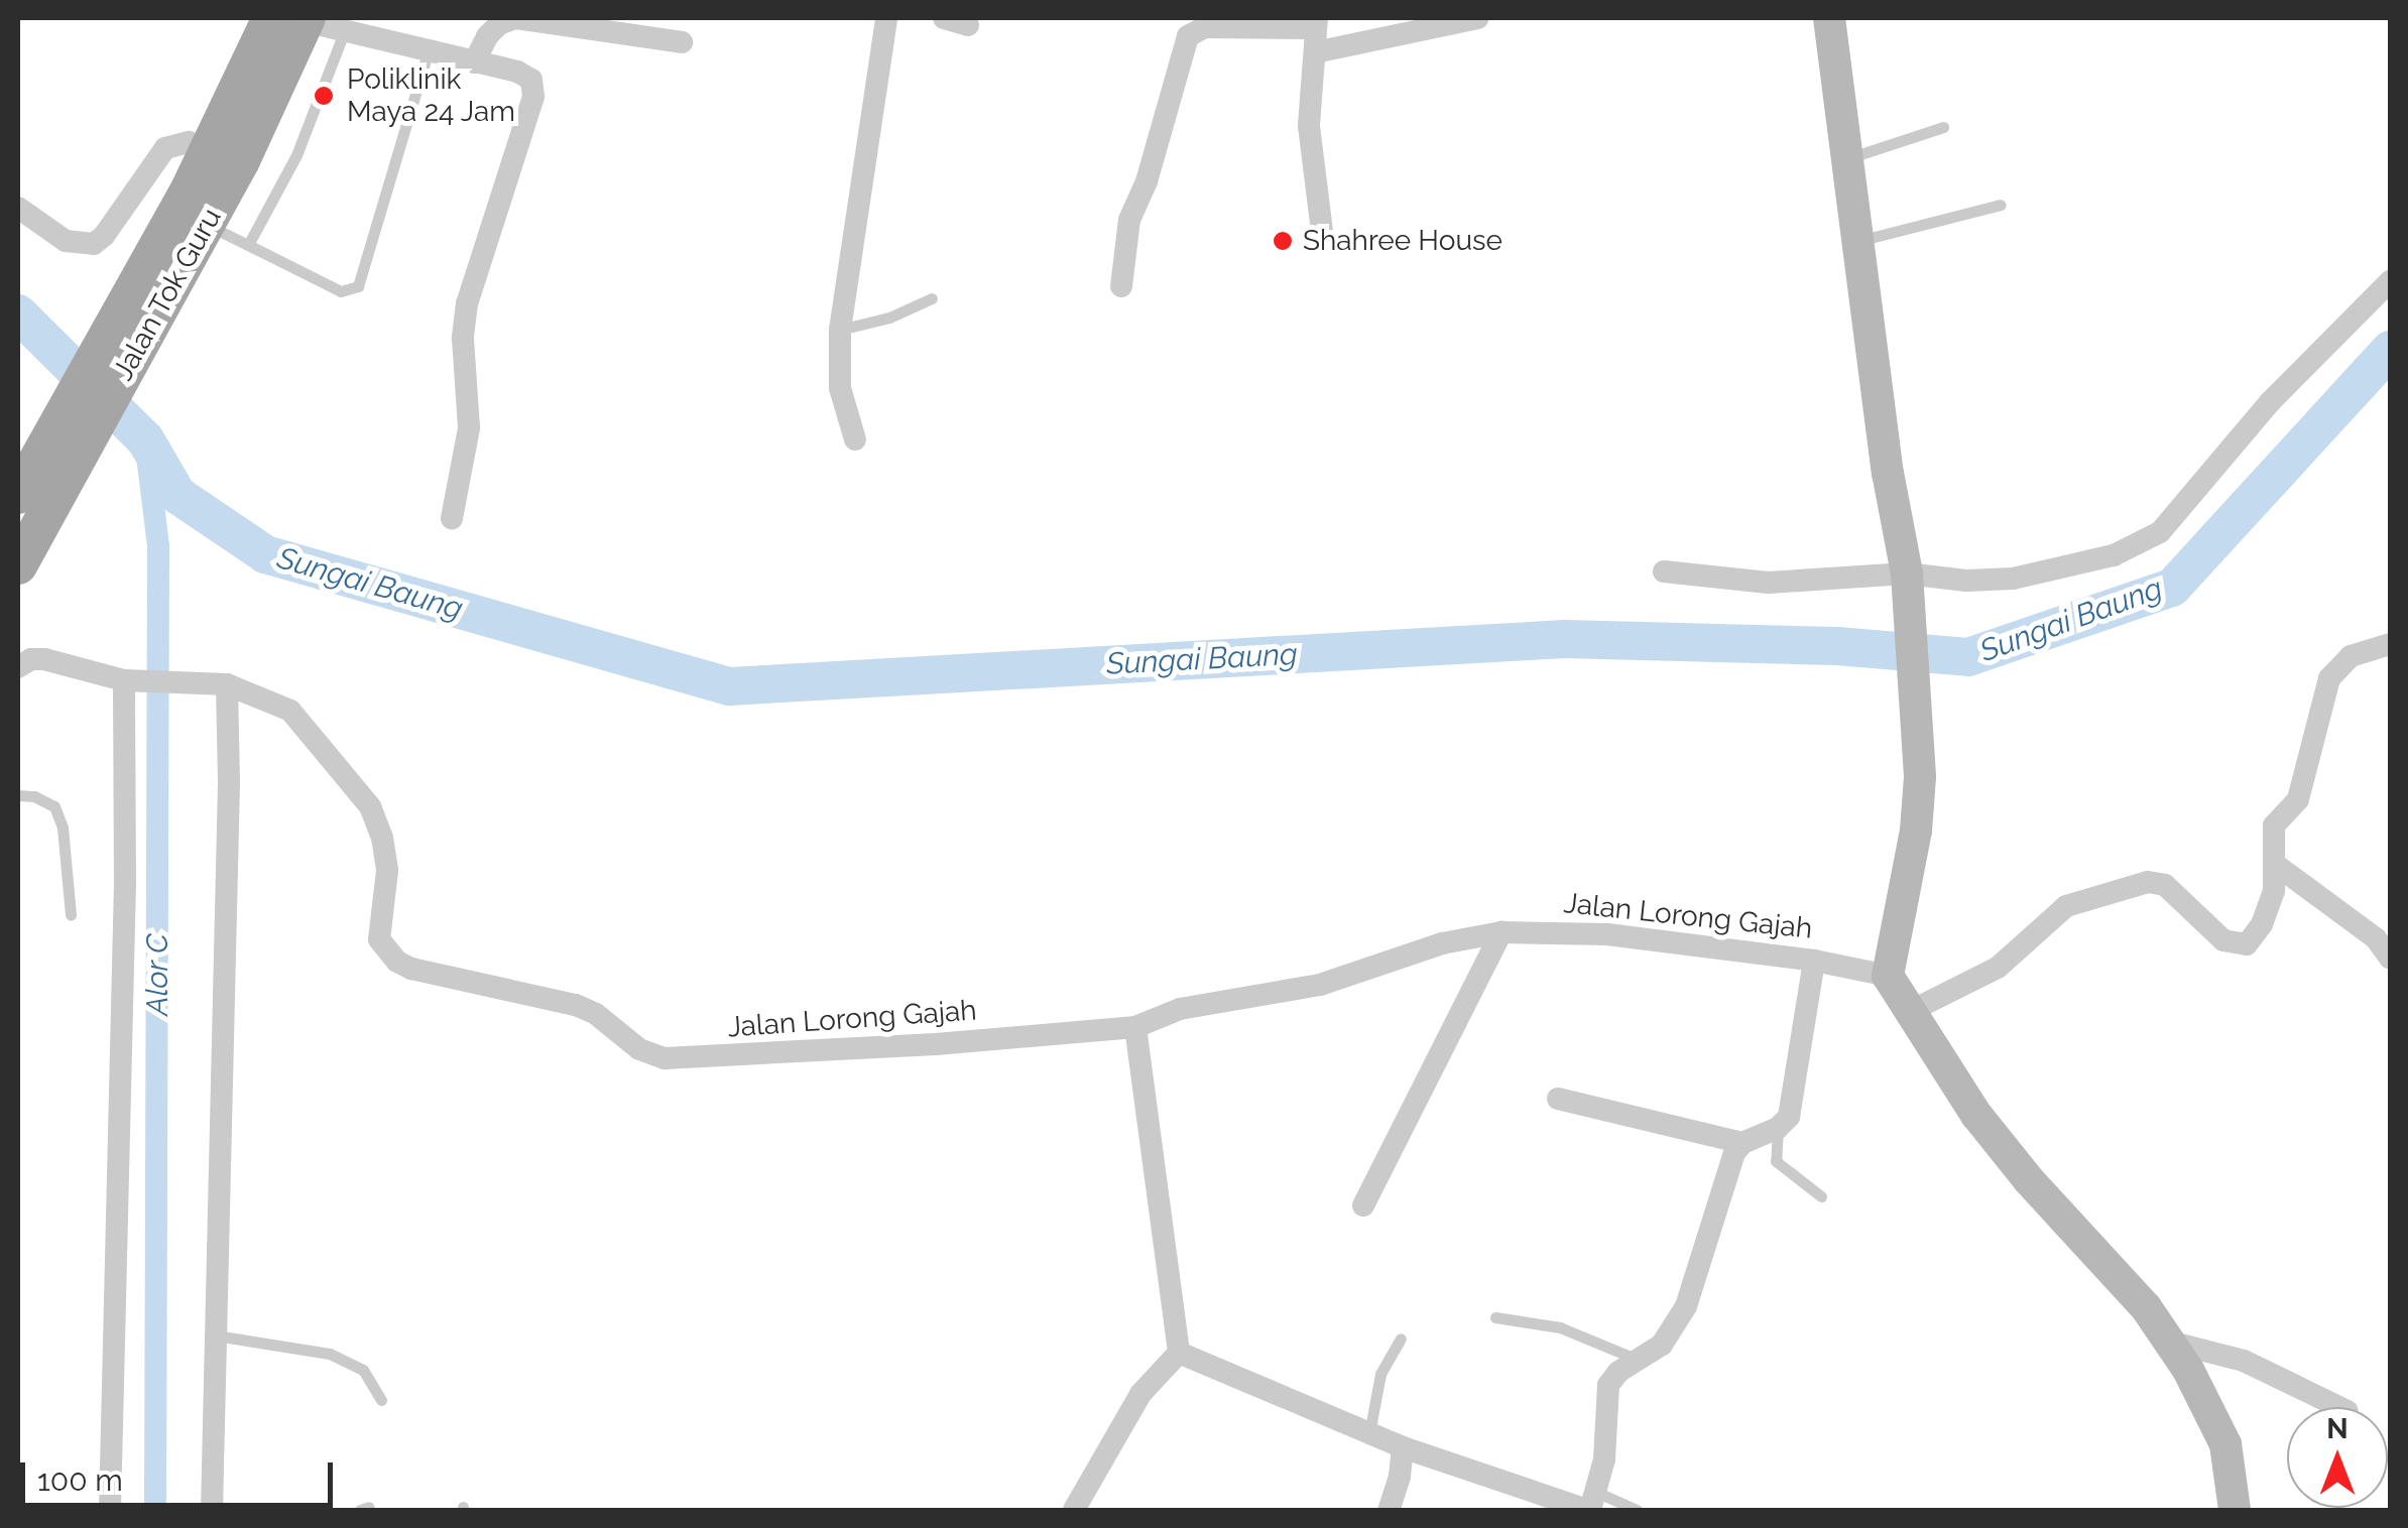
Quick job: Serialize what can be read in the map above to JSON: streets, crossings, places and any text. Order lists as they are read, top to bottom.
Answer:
{
  "streets": {
    "main road": ["Jalan Tok Guru"],
    "street": ["Jalan Lorong Gajah"]
  },
  "water": ["Sungai Baung", "Alor C"],
  "places": ["Poliklinik Maya 24 Jam", "Shahree House"],
  "scale_bar": "100 m",
  "north": "top"
}
